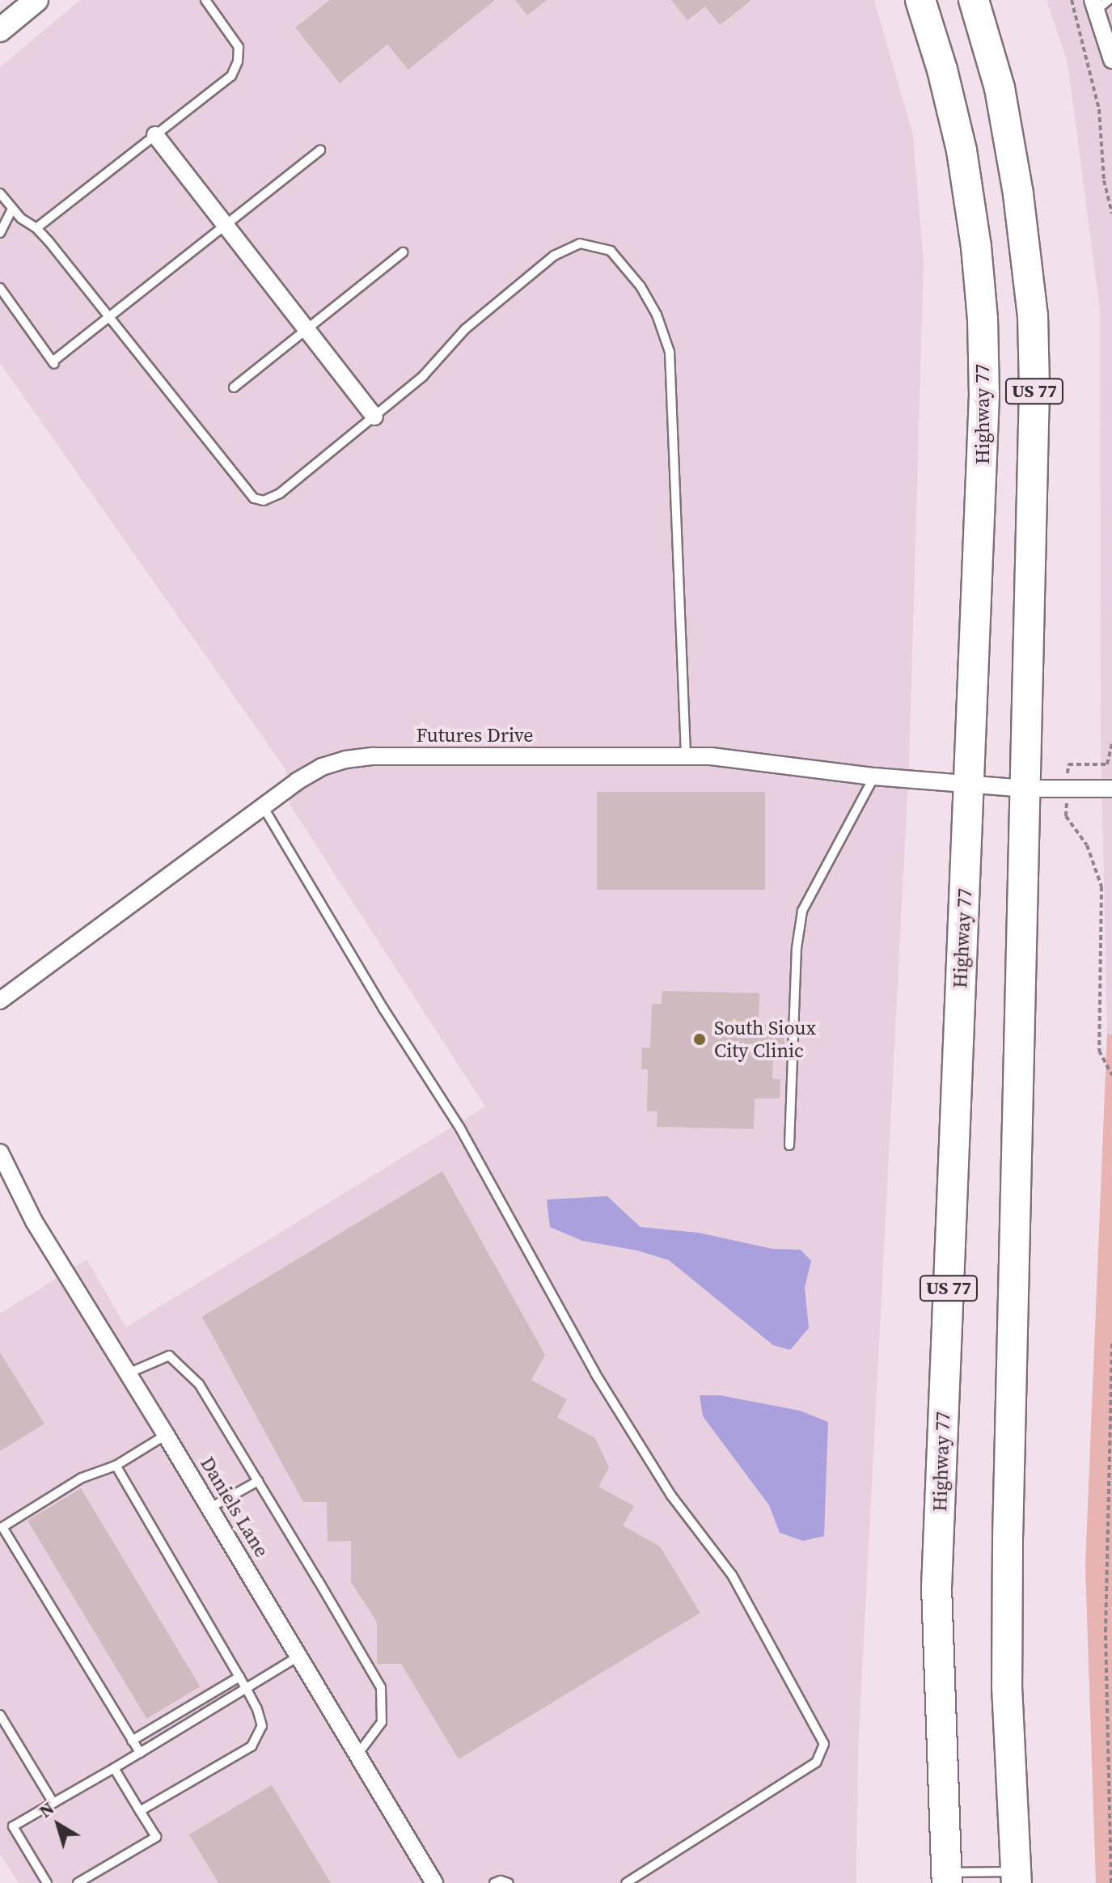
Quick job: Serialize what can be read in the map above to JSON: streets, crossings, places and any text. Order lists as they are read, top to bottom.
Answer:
{
  "streets": {
    "highway": ["US 77", "Highway 77"],
    "street": ["Futures Drive", "Daniels Lane"]
  },
  "crossings": [
    ["US 77", "Futures Drive"],
    ["Highway 77", "Futures Drive"]
  ],
  "places": ["South Sioux City Clinic"],
  "north": "top left"
}
